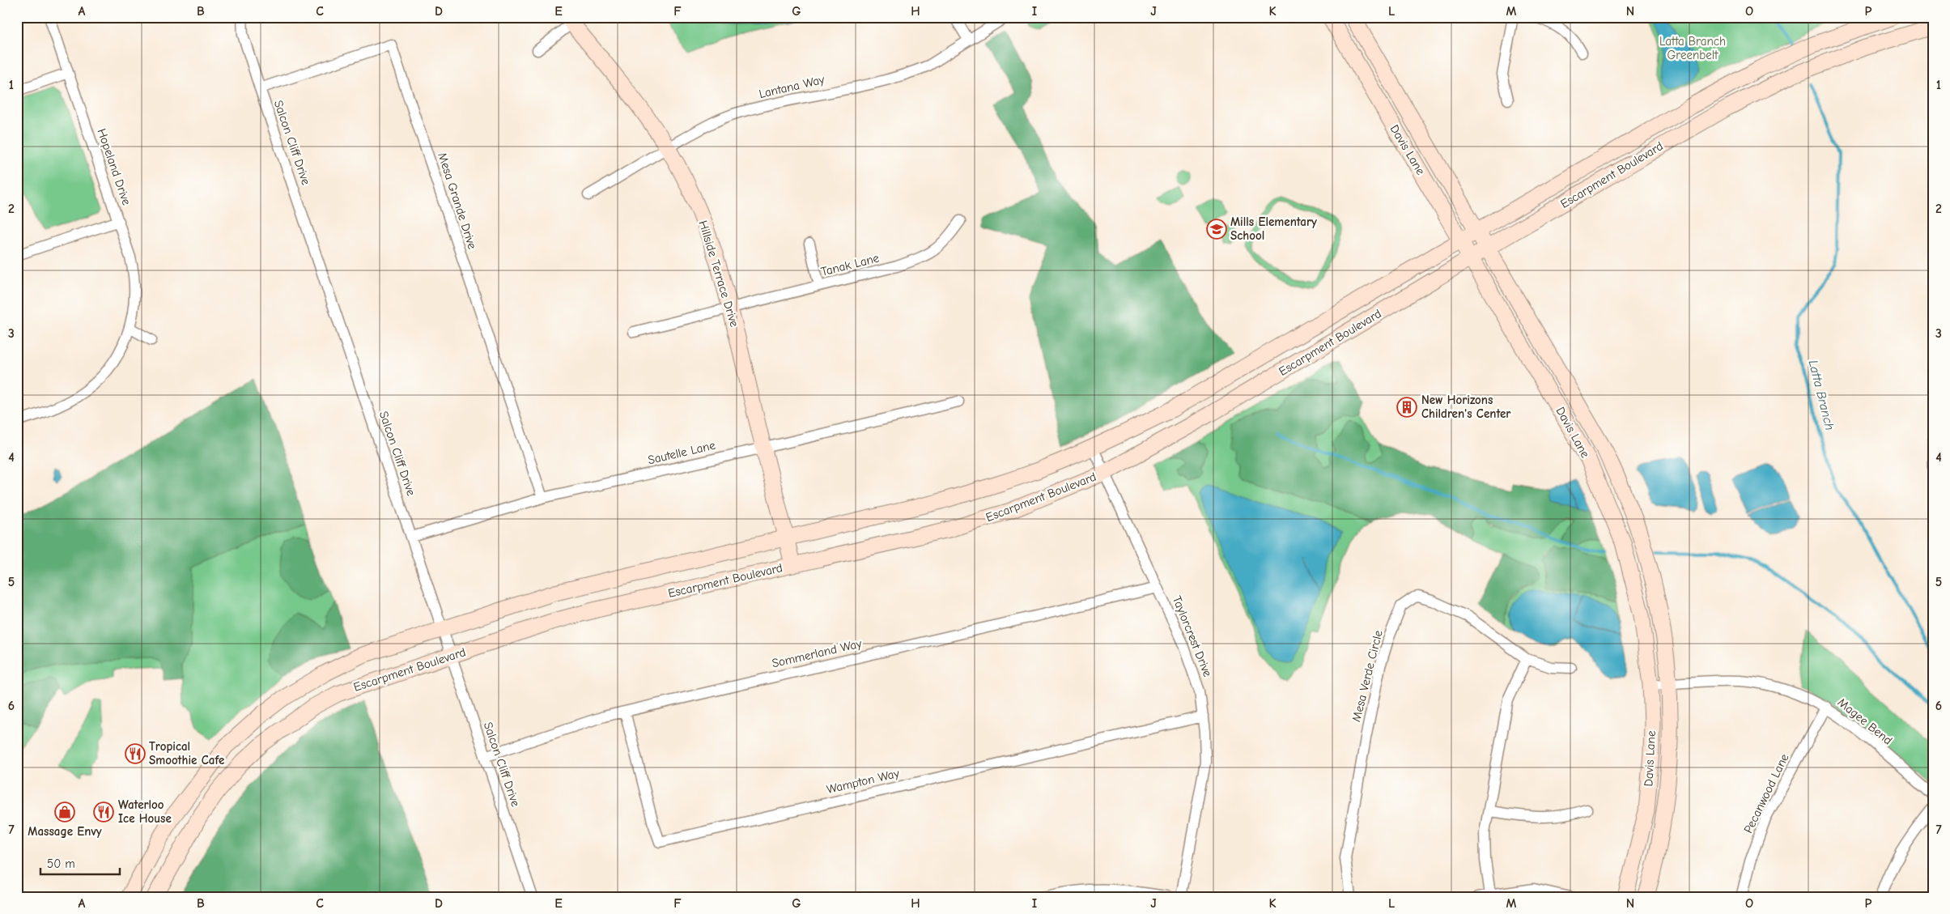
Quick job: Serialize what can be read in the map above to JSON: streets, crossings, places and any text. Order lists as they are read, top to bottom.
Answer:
{
  "streets": {
    "main road": ["Davis Lane", "Escarpment Boulevard", "Hillside Terrace Drive"],
    "street": [
      "Lantana Way",
      "Salcon Cliff Drive",
      "Hopeland Drive",
      "Mesa Grande Drive",
      "Tanak Lane",
      "Sautelle Lane",
      "Taylorcrest Drive",
      "Sommerland Way",
      "Mesa Verde Circle",
      "Magee Bend",
      "Wampton Way",
      "Pecanwood Lane"
    ]
  },
  "crossings": [
    ["Lantana Way", "Hillside Terrace Drive"],
    ["Salcon Cliff Drive", "Escarpment Boulevard"],
    ["Salcon Cliff Drive", "Mesa Grande Drive"],
    ["Salcon Cliff Drive", "Sautelle Lane"],
    ["Salcon Cliff Drive", "Sommerland Way"],
    ["Davis Lane", "Escarpment Boulevard"],
    ["Davis Lane", "Magee Bend"],
    ["Escarpment Boulevard", "Hillside Terrace Drive"],
    ["Escarpment Boulevard", "Taylorcrest Drive"],
    ["Mesa Grande Drive", "Sautelle Lane"],
    ["Tanak Lane", "Hillside Terrace Drive"],
    ["Hillside Terrace Drive", "Sautelle Lane"],
    ["Taylorcrest Drive", "Sommerland Way"],
    ["Taylorcrest Drive", "Wampton Way"],
    ["Sommerland Way", "Wampton Way"],
    ["Magee Bend", "Pecanwood Lane"]
  ],
  "water": ["Latta Branch"],
  "parks": ["Latta Branch Greenbelt"],
  "places": {
    "school or university": ["Mills Elementary School"],
    "building": ["New Horizons Children's Center"],
    "restaurant": ["Tropical Smoothie Cafe", "Waterloo Ice House"],
    "shop": ["Massage Envy"]
  },
  "scale_bar": "50 m",
  "grid": {
    "columns": [
      "A",
      "B",
      "C",
      "D",
      "E",
      "F",
      "G",
      "H",
      "I",
      "J",
      "K",
      "L",
      "M",
      "N",
      "O",
      "P"
    ],
    "rows": [
      "1",
      "2",
      "3",
      "4",
      "5",
      "6",
      "7"
    ]
  }
}
